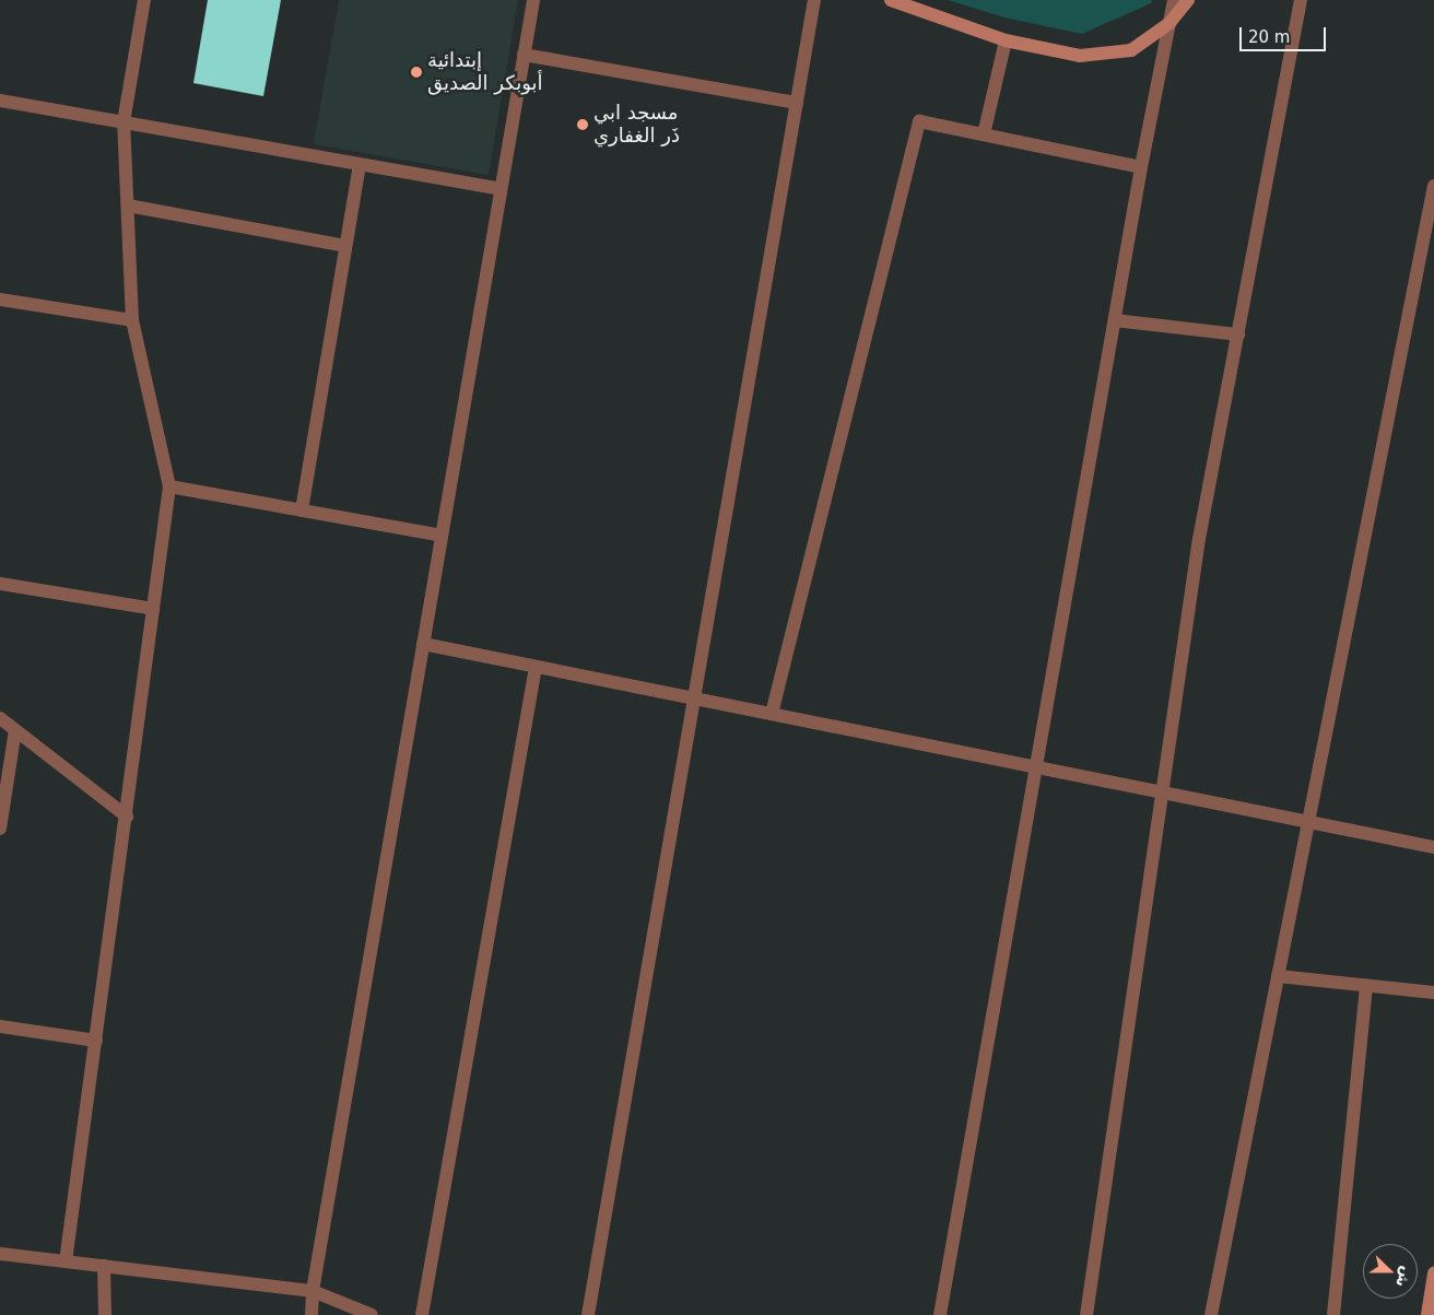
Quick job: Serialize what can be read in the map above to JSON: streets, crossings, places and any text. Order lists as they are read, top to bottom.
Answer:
{
  "places": ["إبتدائية أبوبكر الصديق", "مسجد ابي ذَر الغفاري"],
  "scale_bar": "20 m",
  "north": "right"
}
